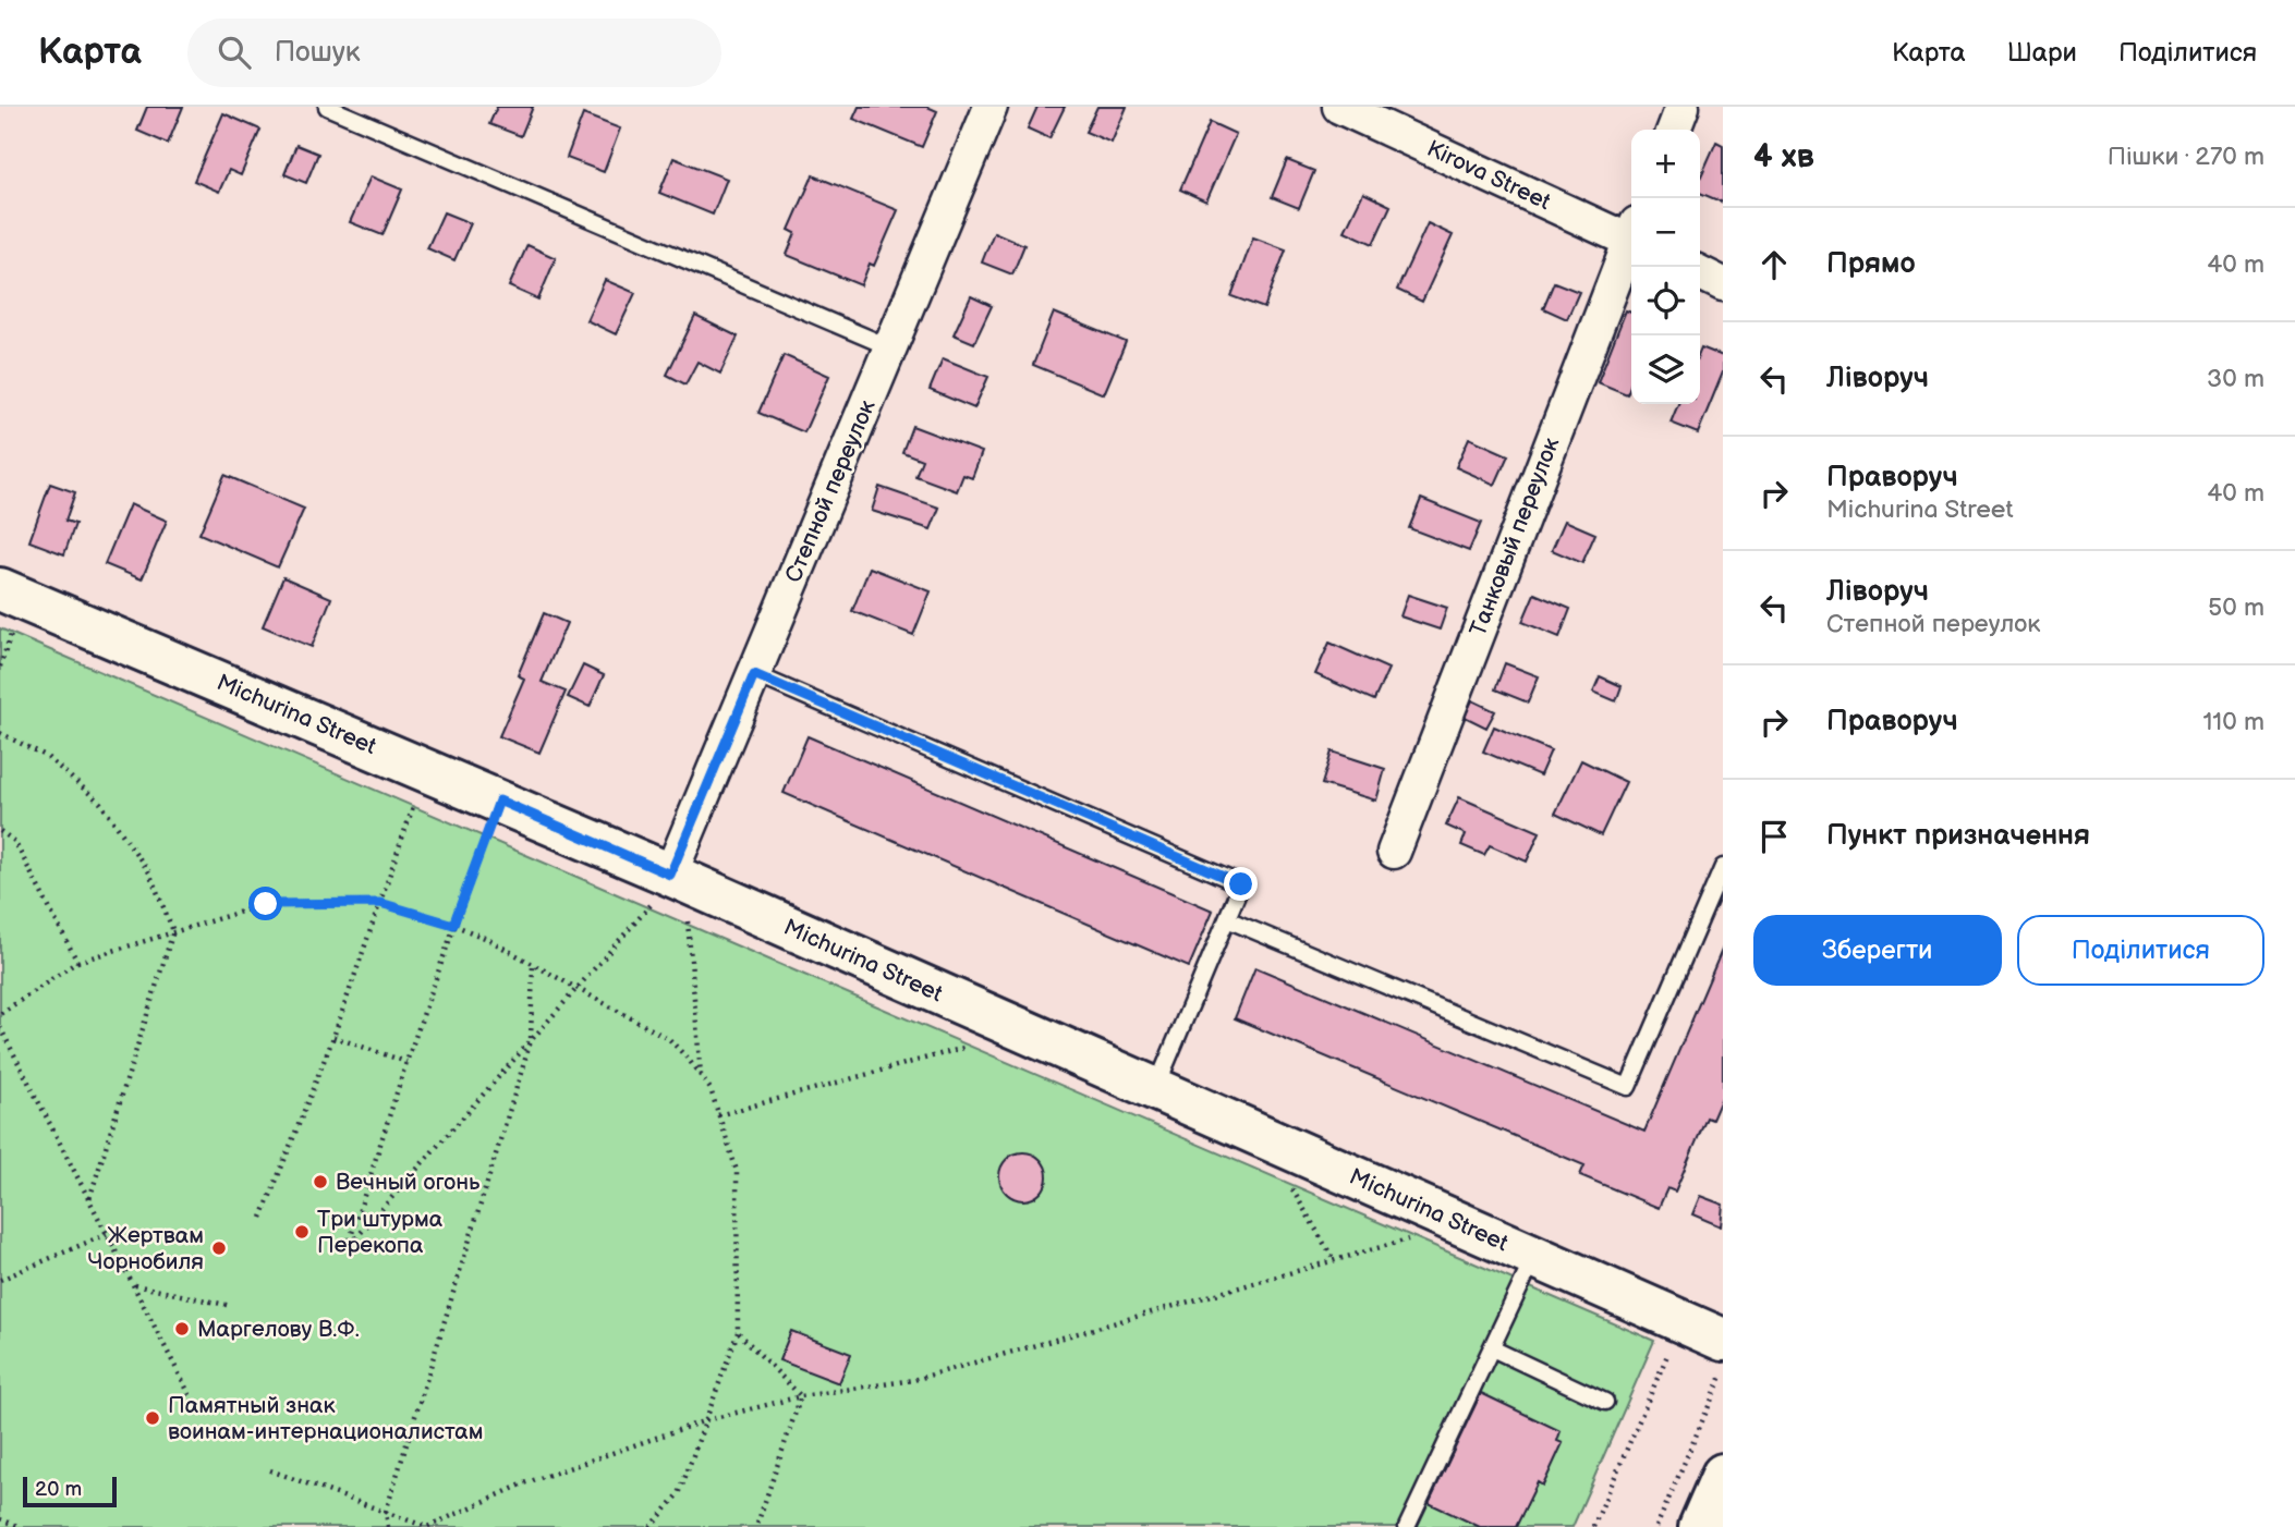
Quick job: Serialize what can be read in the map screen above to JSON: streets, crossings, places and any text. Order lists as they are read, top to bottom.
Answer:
{
  "streets": {
    "main road": ["Michurina Street"],
    "street": ["Kirova Street", "Степной переулок", "Танковый переулок"]
  },
  "crossings": [
    ["Степной переулок", "Michurina Street"]
  ],
  "places": [
    "Вечный огонь",
    "Три штурма Перекопа",
    "Жертвам Чорнобиля",
    "Маргелову В.Ф.",
    "Памятный знак воинам-интернационалистам"
  ],
  "scale_bar": "20 m",
  "page": {
    "header": "Карта",
    "search": "Пошук",
    "nav": ["Карта", "Шари", "Поділитися"],
    "heading": ["4 хв", "Пішки · 270 m"],
    "map_buttons": ["+", "−"],
    "list": [
      ["Прямо", "40 m"],
      ["Ліворуч", "30 m"],
      ["Праворуч", "Michurina Street", "40 m"],
      ["Ліворуч", "Степной переулок", "50 m"],
      ["Праворуч", "110 m"],
      "Пункт призначення"
    ],
    "buttons": ["Зберегти", "Поділитися"],
    "scale": "20 m"
  }
}
